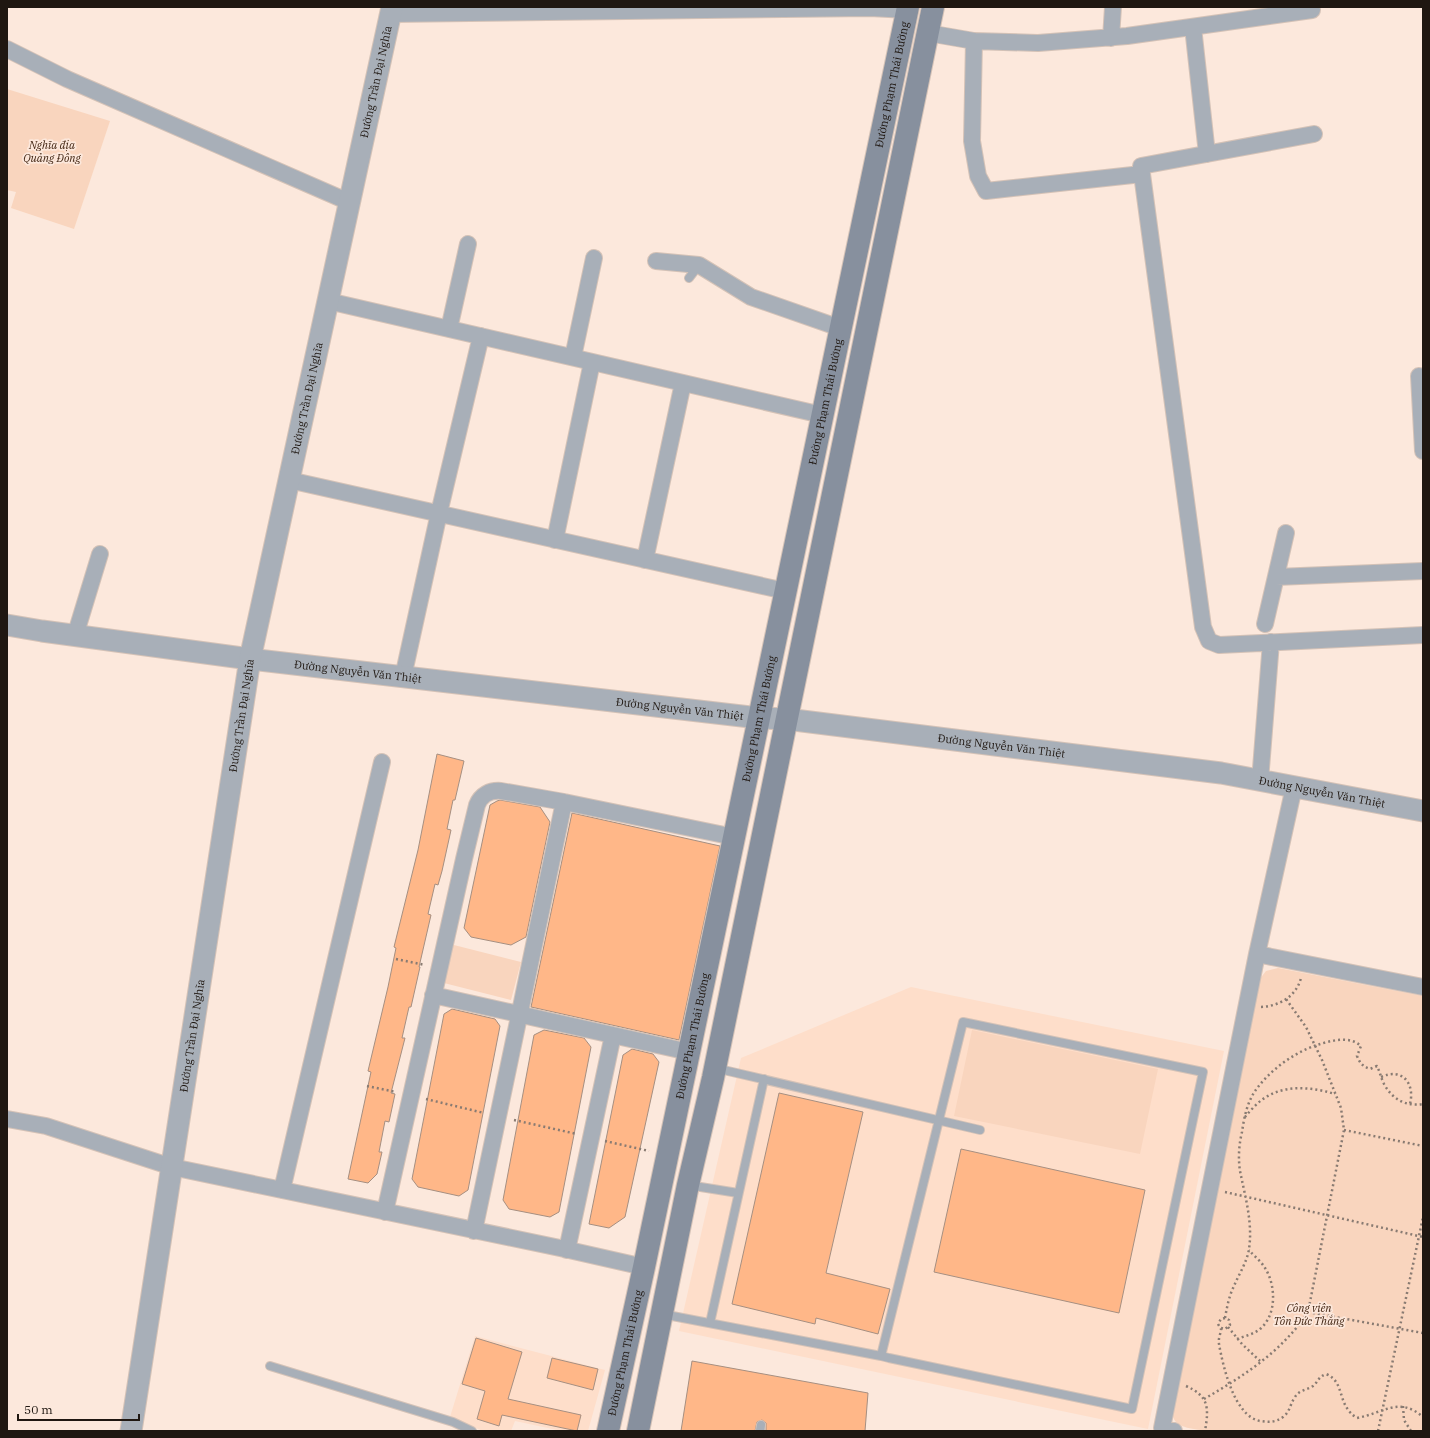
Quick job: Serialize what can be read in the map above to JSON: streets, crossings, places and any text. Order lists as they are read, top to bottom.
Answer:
{
  "streets": {
    "main road": ["Đường Phạm Thái Bường"],
    "street": ["Đường Trần Đại Nghĩa", "Đường Nguyễn Văn Thiệt"]
  },
  "crossings": [
    ["Đường Trần Đại Nghĩa", "Đường Nguyễn Văn Thiệt"],
    ["Đường Phạm Thái Bường", "Đường Nguyễn Văn Thiệt"]
  ],
  "parks": ["Nghĩa địa Quảng Đông", "Công viên Tôn Đức Thắng"],
  "scale_bar": "50 m"
}
